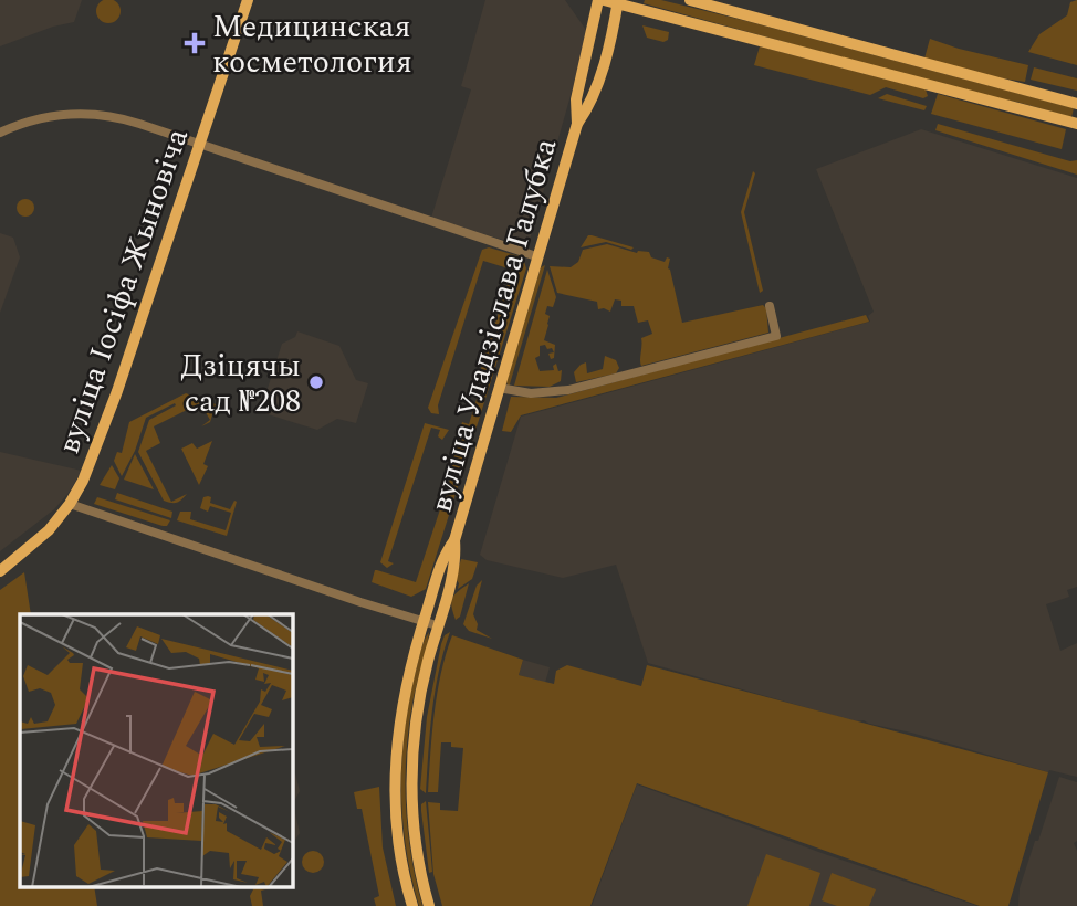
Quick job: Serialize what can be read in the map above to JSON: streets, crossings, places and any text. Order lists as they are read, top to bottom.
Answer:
{
  "streets": {
    "main road": ["вуліца Іосіфа Жыновіча", "вуліца Уладзіслава Галубка"]
  },
  "places": {
    "health": ["Медицинская косметология"],
    "other": ["Дзіцячы сад №208"]
  }
}
